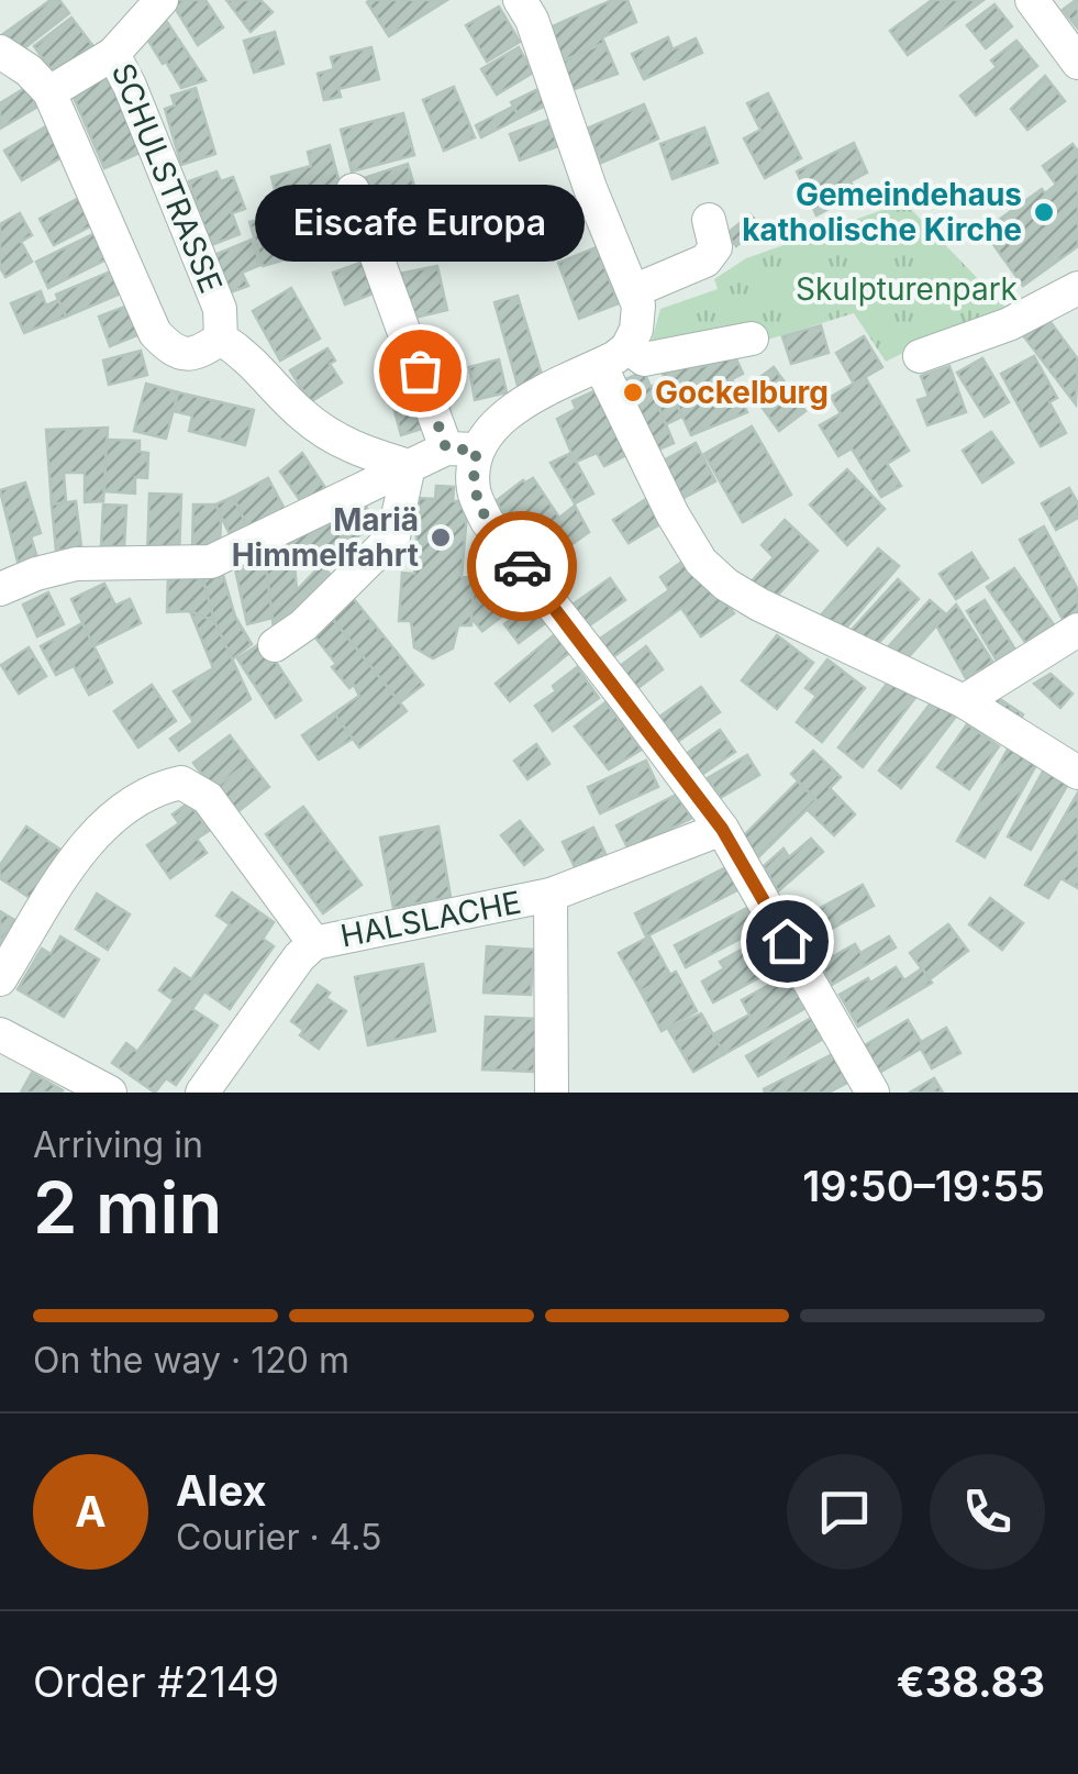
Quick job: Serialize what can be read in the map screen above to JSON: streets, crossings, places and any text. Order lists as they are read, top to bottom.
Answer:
{
  "streets": {
    "street": ["SCHULSTRASSE", "HALSLACHE"]
  },
  "parks": ["Skulpturenpark"],
  "places": [
    "Gemeindehaus katholische Kirche",
    "Eiscafe Europa",
    "Gockelburg",
    "Mariä Himmelfahrt"
  ],
  "page": {
    "bubble": "Eiscafe Europa",
    "heading": ["2 min", "Arriving in", "19:50–19:55"],
    "panel": [
      "Alex",
      "Courier · 4.5",
      "Order #2149",
      "€38.83"
    ],
    "bar": "On the way · 120 m",
    "round": "A"
  }
}
